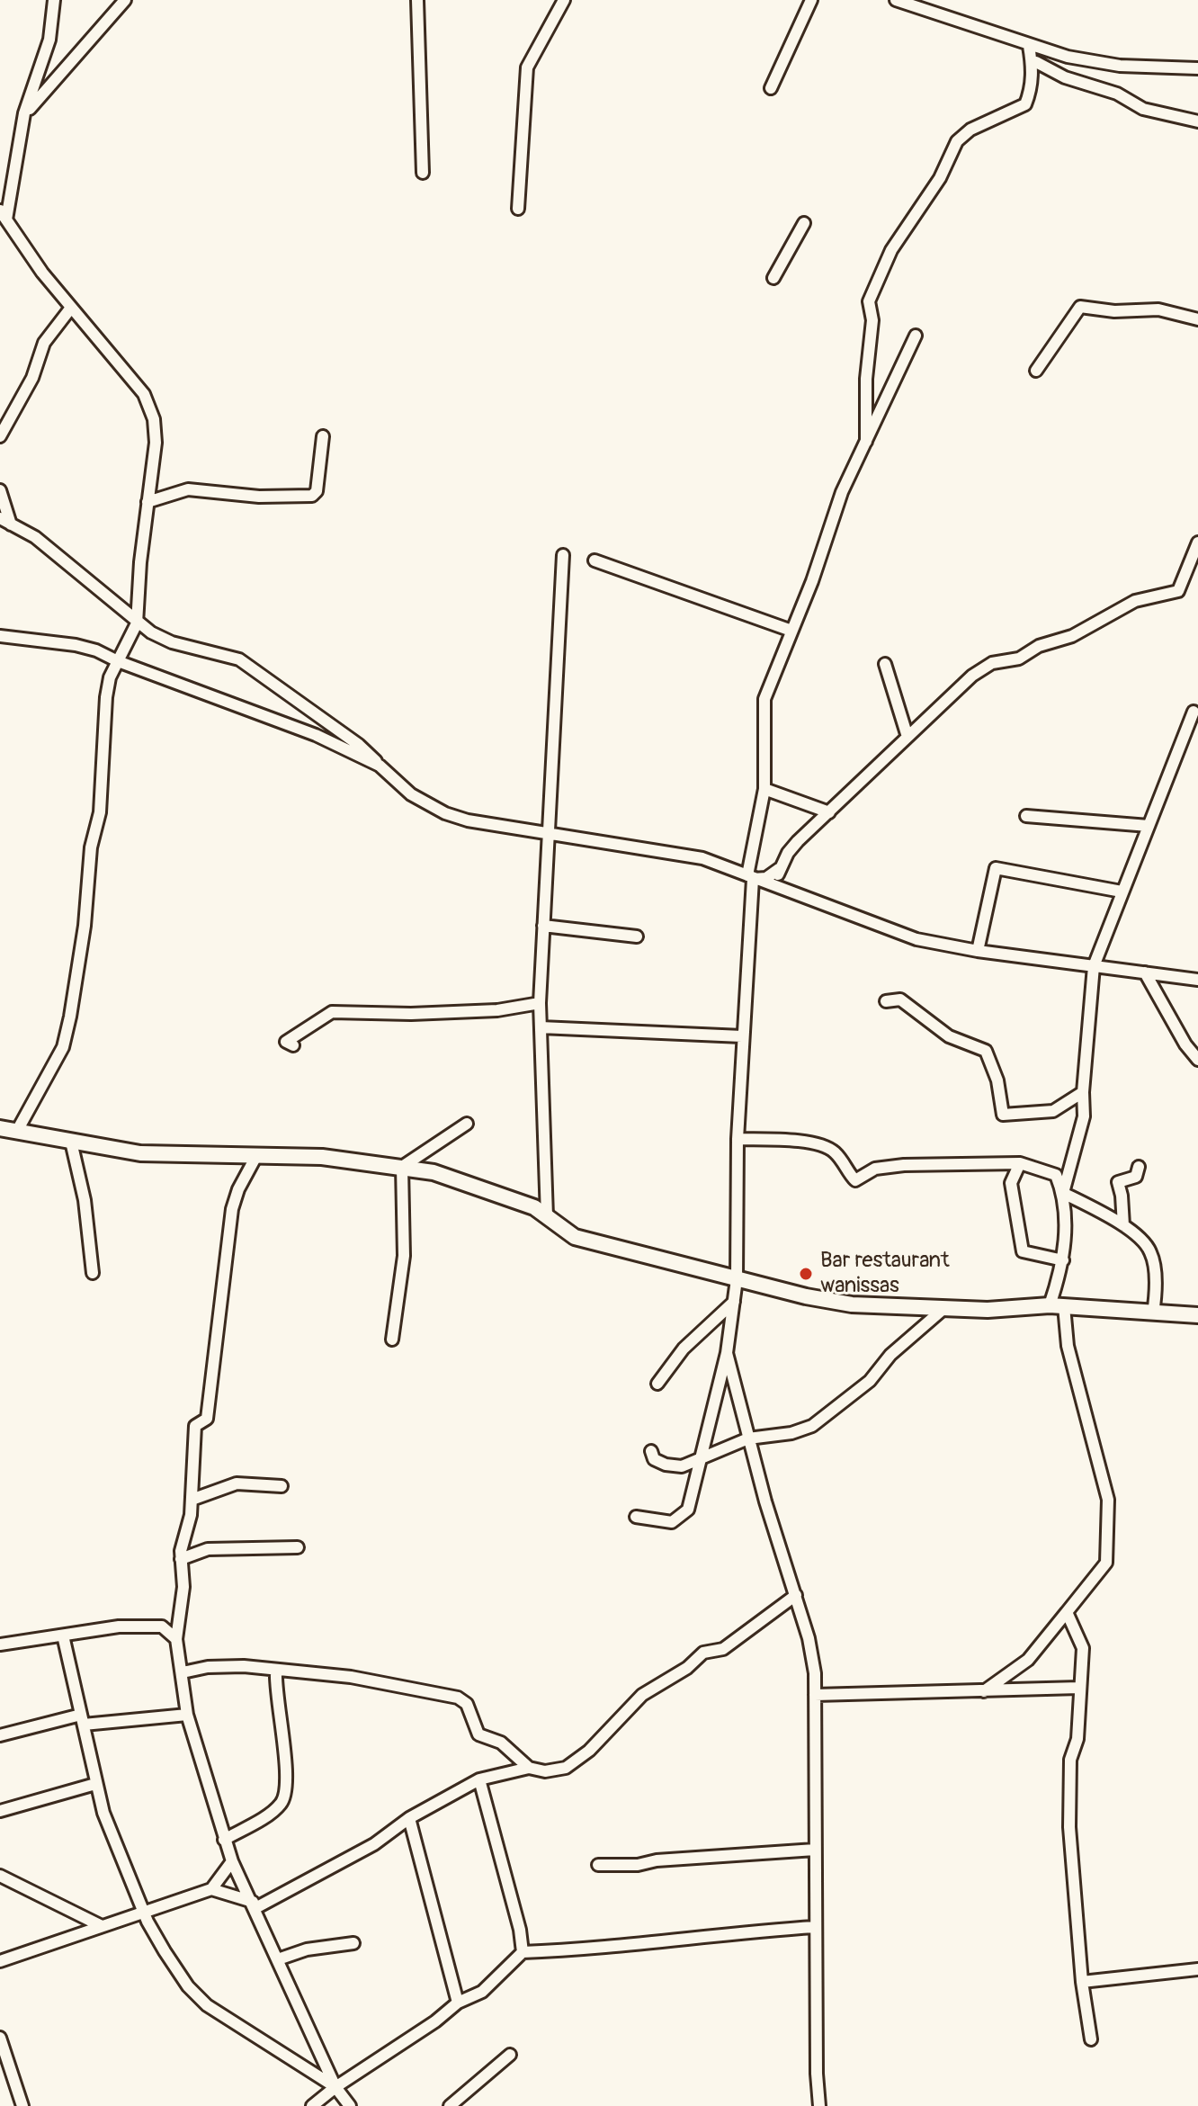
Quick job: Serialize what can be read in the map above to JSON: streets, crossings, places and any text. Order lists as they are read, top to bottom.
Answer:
{
  "places": ["Bar restaurant wanissas"]
}
